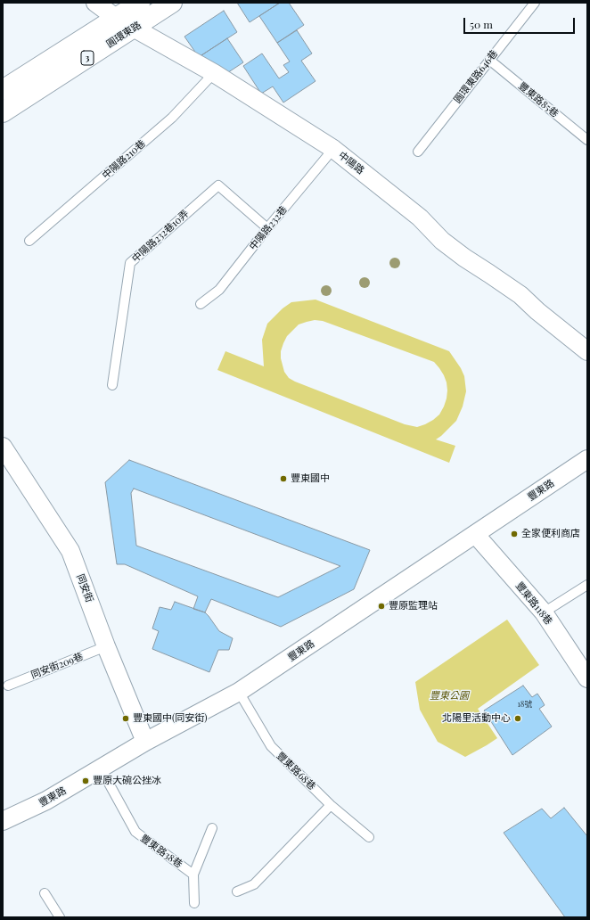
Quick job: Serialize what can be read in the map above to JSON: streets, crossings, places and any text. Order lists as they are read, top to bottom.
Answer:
{
  "streets": {
    "main road": ["圓環東路", "3"],
    "street": [
      "中陽路",
      "豐東路",
      "同安街",
      "豐東路118巷"
    ],
    "lane": [
      "圓環東路646巷",
      "豐東路85巷",
      "中陽路210巷",
      "中陽路232巷",
      "中陽路232巷10弄",
      "同安街209巷",
      "豐東路68巷",
      "豐東路38巷"
    ]
  },
  "crossings": [
    ["圓環東路", "中陽路"],
    ["圓環東路646巷", "豐東路85巷"],
    ["中陽路210巷", "中陽路"],
    ["中陽路", "中陽路232巷"],
    ["中陽路232巷", "中陽路232巷10弄"],
    ["豐東路", "同安街"],
    ["豐東路", "豐東路118巷"],
    ["豐東路", "豐東路68巷"],
    ["豐東路", "豐東路38巷"],
    ["同安街", "同安街209巷"]
  ],
  "parks": ["豐東公園"],
  "places": [
    "豐東國中",
    "全家便利商店",
    "豐原監理站",
    "豐東國中(同安街)",
    "北陽里活動中心",
    "豐原大碗公挫冰"
  ],
  "house_numbers": ["18號"],
  "scale_bar": "50 m"
}
